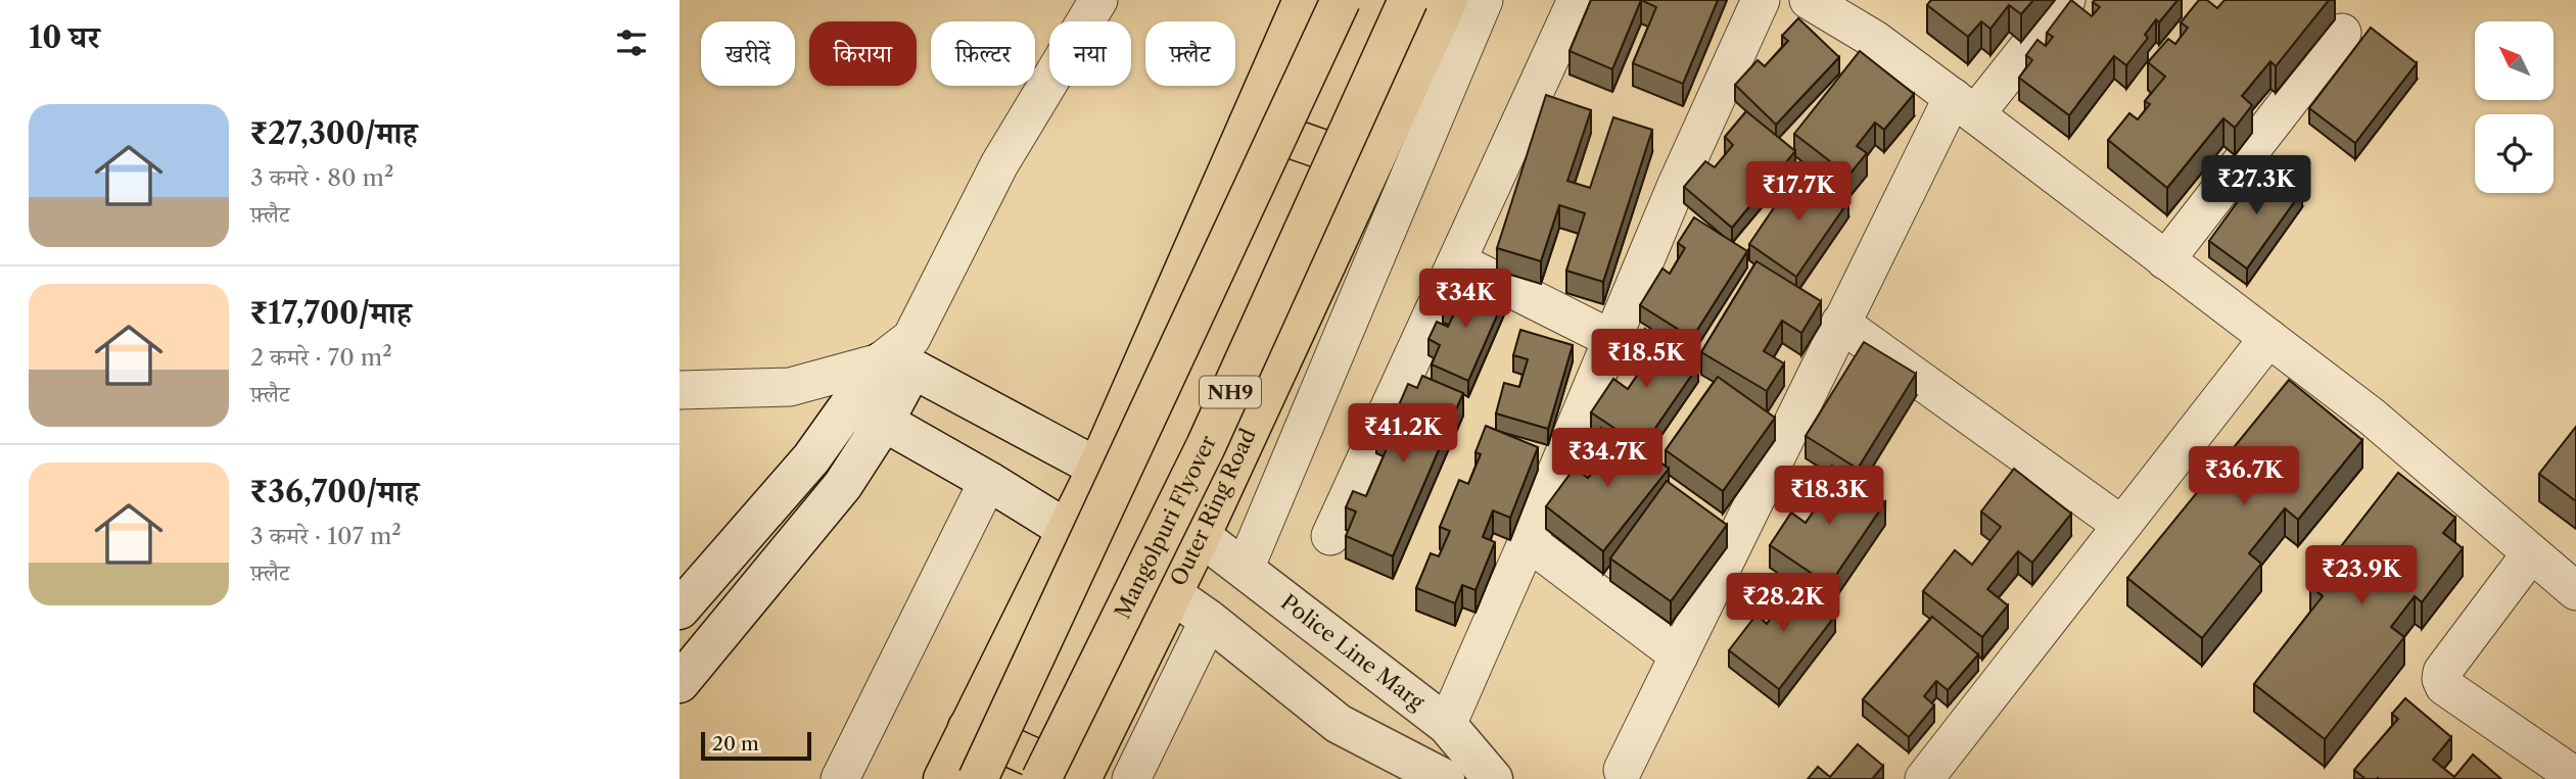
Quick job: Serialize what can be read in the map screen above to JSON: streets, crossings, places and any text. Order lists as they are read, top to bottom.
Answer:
{
  "streets": {
    "main road": [
      "NH9",
      "Outer Ring Road",
      "Mangolpuri Flyover",
      "Police Line Marg"
    ]
  },
  "crossings": [
    ["Outer Ring Road", "Police Line Marg"]
  ],
  "scale_bar": "20 m",
  "north": "top left",
  "page": {
    "heading": "10 घर",
    "chip": [
      "खरीदें",
      "किराया",
      "फ़िल्टर",
      "नया",
      "फ़्लैट"
    ],
    "list": [
      {
        "name": "₹27,300/माह",
        "note": "3 कमरे · 80 m² · फ़्लैट"
      },
      {
        "name": "₹17,700/माह",
        "note": "2 कमरे · 70 m² · फ़्लैट"
      },
      {
        "name": "₹36,700/माह",
        "note": "3 कमरे · 107 m² · फ़्लैट"
      }
    ],
    "price": [
      "₹27.3K",
      "₹17.7K",
      "₹34K",
      "₹18.5K",
      "₹41.2K",
      "₹34.7K",
      "₹36.7K",
      "₹18.3K",
      "₹23.9K",
      "₹28.2K"
    ],
    "scale": "20 m"
  }
}
